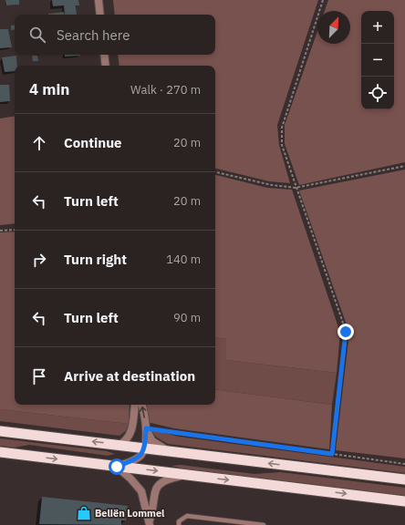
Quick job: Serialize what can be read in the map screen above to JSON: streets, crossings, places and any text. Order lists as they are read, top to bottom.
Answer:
{
  "places": {
    "shop": ["Beliën Lommel"]
  },
  "north": "top right",
  "page": {
    "map_buttons": ["+", "−"],
    "search": "Search here",
    "heading": ["4 min", "Walk · 270 m"],
    "list": [
      ["Continue", "20 m"],
      ["Turn left", "20 m"],
      ["Turn right", "140 m"],
      ["Turn left", "90 m"],
      "Arrive at destination"
    ]
  }
}
